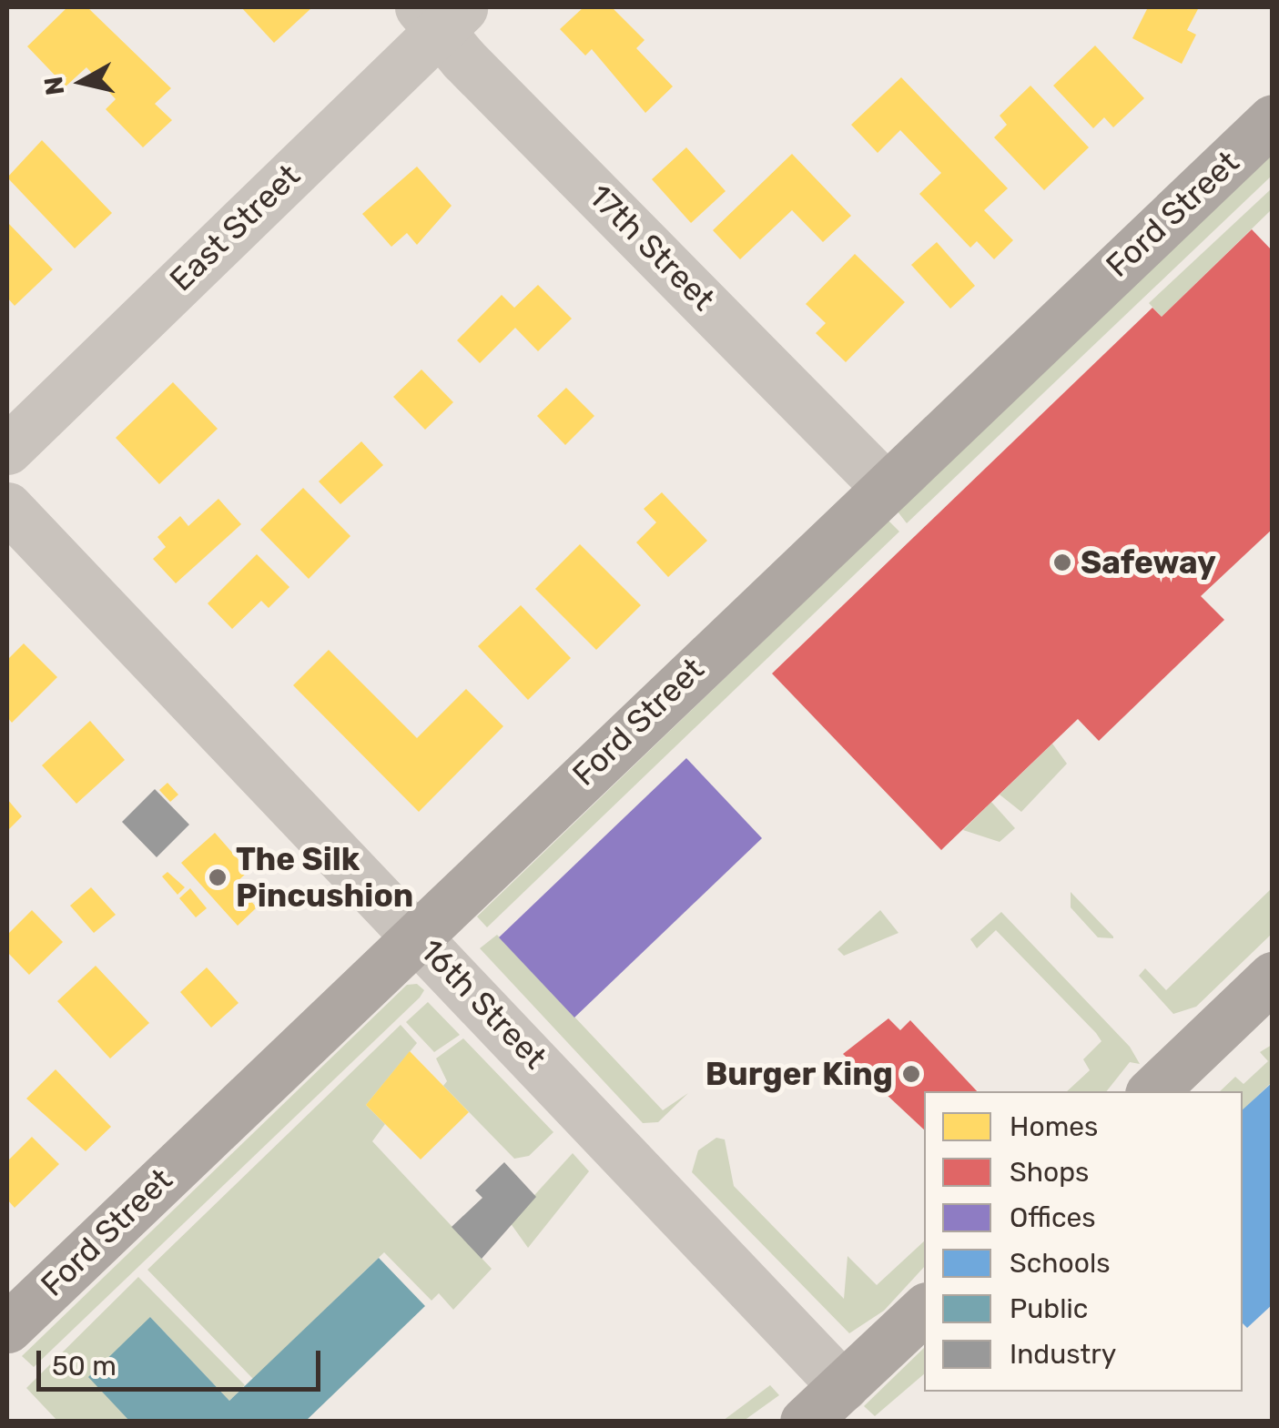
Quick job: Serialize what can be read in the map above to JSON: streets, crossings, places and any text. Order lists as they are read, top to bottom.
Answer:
{
  "streets": {
    "main road": ["Ford Street"],
    "street": ["East Street", "17th Street", "16th Street"]
  },
  "crossings": [
    ["Ford Street", "17th Street"],
    ["Ford Street", "16th Street"],
    ["East Street", "17th Street"]
  ],
  "places": ["Safeway", "The Silk Pincushion", "Burger King"],
  "legend": [
    "Homes",
    "Shops",
    "Offices",
    "Schools",
    "Public",
    "Industry"
  ],
  "scale_bar": "50 m",
  "north": "left"
}
